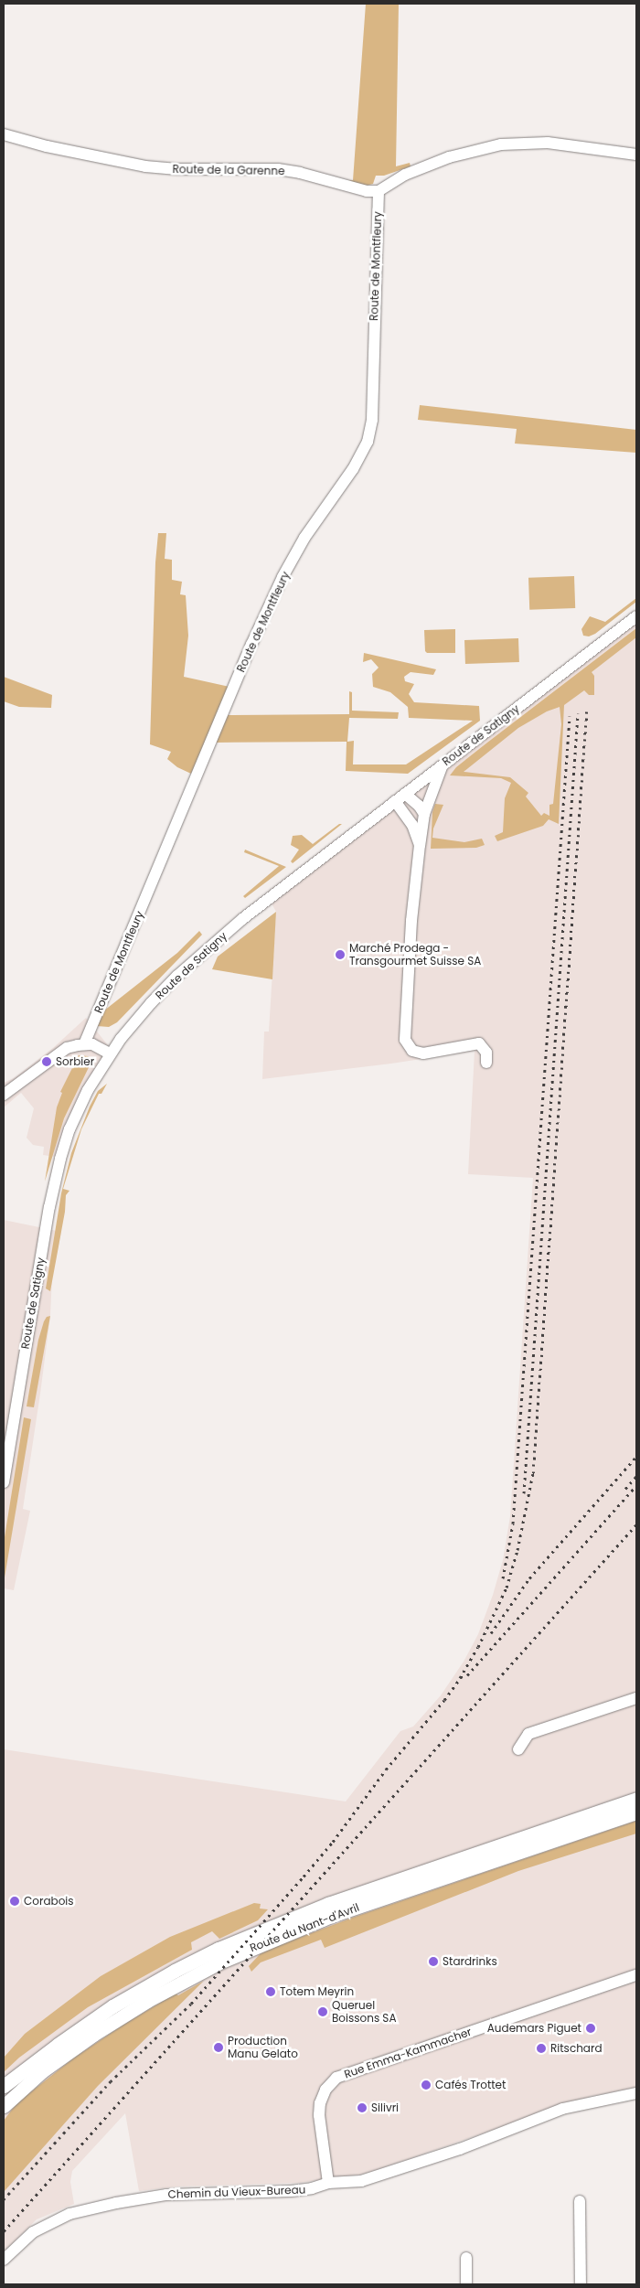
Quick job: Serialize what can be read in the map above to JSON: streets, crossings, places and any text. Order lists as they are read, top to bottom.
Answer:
{
  "streets": {
    "main road": ["Route du Nant-d'Avril"],
    "street": [
      "Route de la Garenne",
      "Route de Montfleury",
      "Route de Satigny",
      "Rue Emma-Kammacher",
      "Chemin du Vieux-Bureau"
    ]
  },
  "crossings": [
    ["Route de la Garenne", "Route de Montfleury"],
    ["Rue Emma-Kammacher", "Chemin du Vieux-Bureau"]
  ],
  "places": [
    "Marché Prodega - Transgourmet Suisse SA",
    "Sorbier",
    "Corabois",
    "Stardrinks",
    "Totem Meyrin",
    "Queruel Boissons SA",
    "Audemars Piguet",
    "Production Manu Gelato",
    "Ritschard",
    "Cafés Trottet",
    "Silivri"
  ]
}
